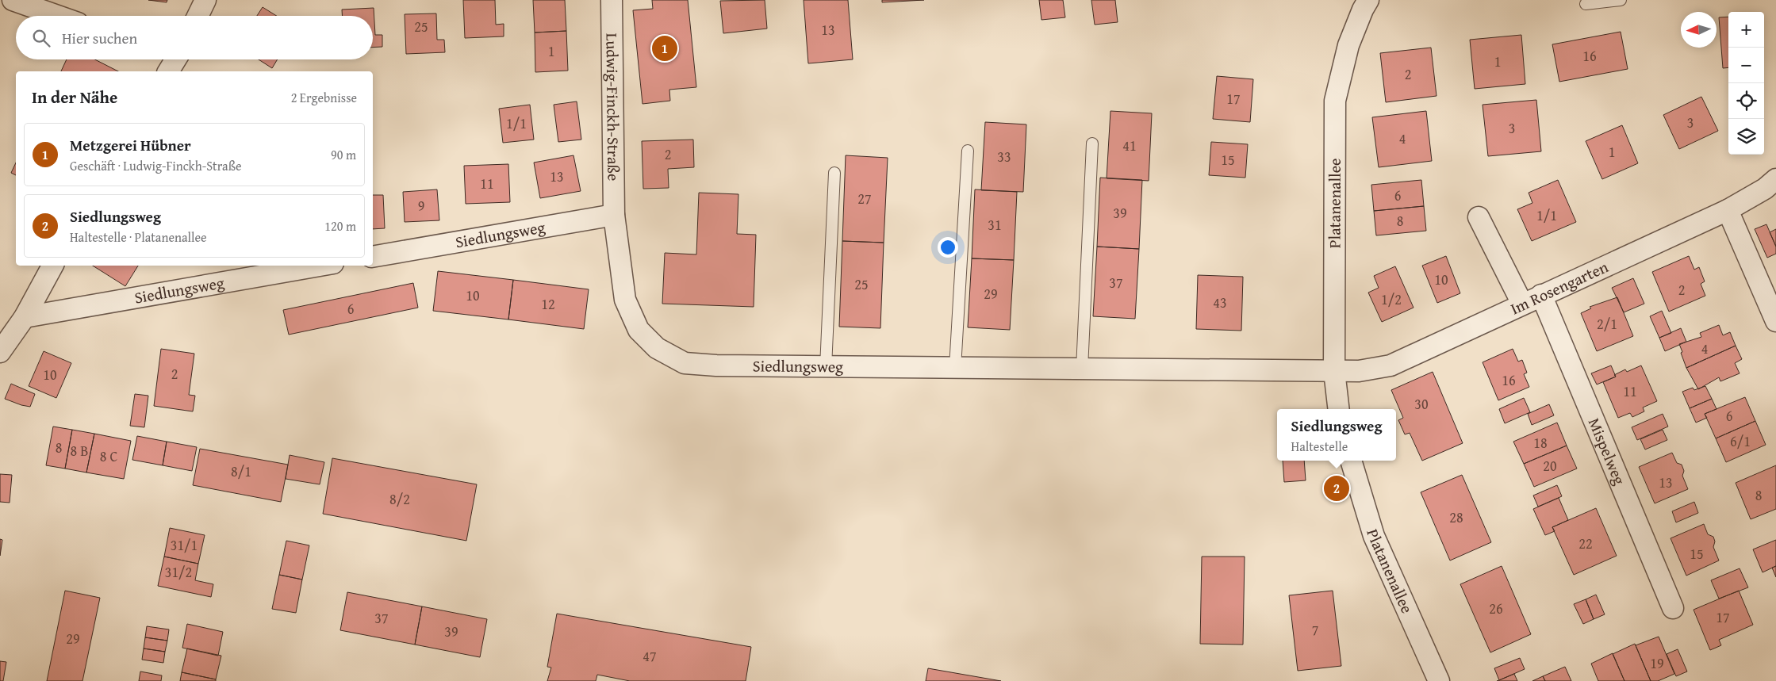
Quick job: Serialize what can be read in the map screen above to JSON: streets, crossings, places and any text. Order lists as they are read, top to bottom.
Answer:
{
  "streets": {
    "street": [
      "Ludwig-Finckh-Straße",
      "Platanenallee",
      "Siedlungsweg",
      "Im Rosengarten",
      "Mispelweg"
    ]
  },
  "crossings": [
    ["Ludwig-Finckh-Straße", "Siedlungsweg"],
    ["Platanenallee", "Siedlungsweg"],
    ["Platanenallee", "Im Rosengarten"],
    ["Siedlungsweg", "Im Rosengarten"],
    ["Im Rosengarten", "Mispelweg"]
  ],
  "house_numbers": [
    "25",
    "13",
    "1",
    "16",
    "1",
    "2",
    "17",
    "3",
    "1/1",
    "3",
    "4",
    "41",
    "1",
    "2",
    "33",
    "15",
    "13",
    "11",
    "6",
    "27",
    "9",
    "39",
    "1/1",
    "8",
    "31",
    "10",
    "37",
    "25",
    "2",
    "29",
    "10",
    "1/2",
    "43",
    "12",
    "6",
    "2/1",
    "4",
    "2",
    "10",
    "16",
    "11",
    "30",
    "6",
    "6/1",
    "18",
    "8",
    "8 B",
    "8 C",
    "20",
    "8/1",
    "13",
    "8",
    "8/2",
    "28",
    "22",
    "31/1",
    "15",
    "31/2",
    "26",
    "17",
    "37",
    "7",
    "39",
    "29",
    "47",
    "19"
  ],
  "north": "left",
  "page": {
    "map_buttons": ["+", "−"],
    "search": "Hier suchen",
    "pins": ["1", "2"],
    "heading": ["In der Nähe", "2 Ergebnisse"],
    "list": [
      {
        "mark": "1",
        "name": "Metzgerei Hübner",
        "note": "Geschäft · Ludwig-Finckh-Straße",
        "value": "90 m"
      },
      {
        "mark": "2",
        "name": "Siedlungsweg",
        "note": "Haltestelle · Platanenallee",
        "value": "120 m"
      }
    ],
    "popup": ["Siedlungsweg", "Haltestelle"]
  }
}
